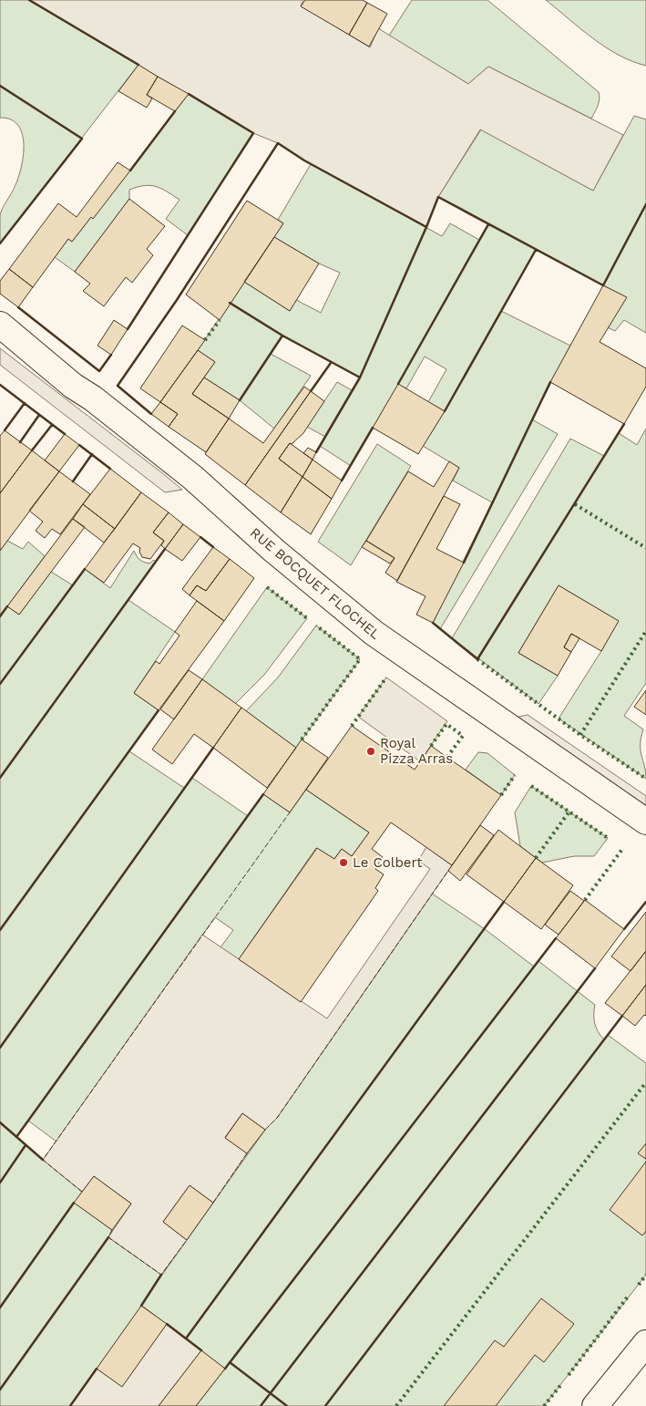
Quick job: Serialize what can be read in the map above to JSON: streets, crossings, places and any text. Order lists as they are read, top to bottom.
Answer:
{
  "streets": {
    "street": ["RUE BOCQUET FLOCHEL"]
  },
  "places": ["Royal Pizza Arras", "Le Colbert"]
}
